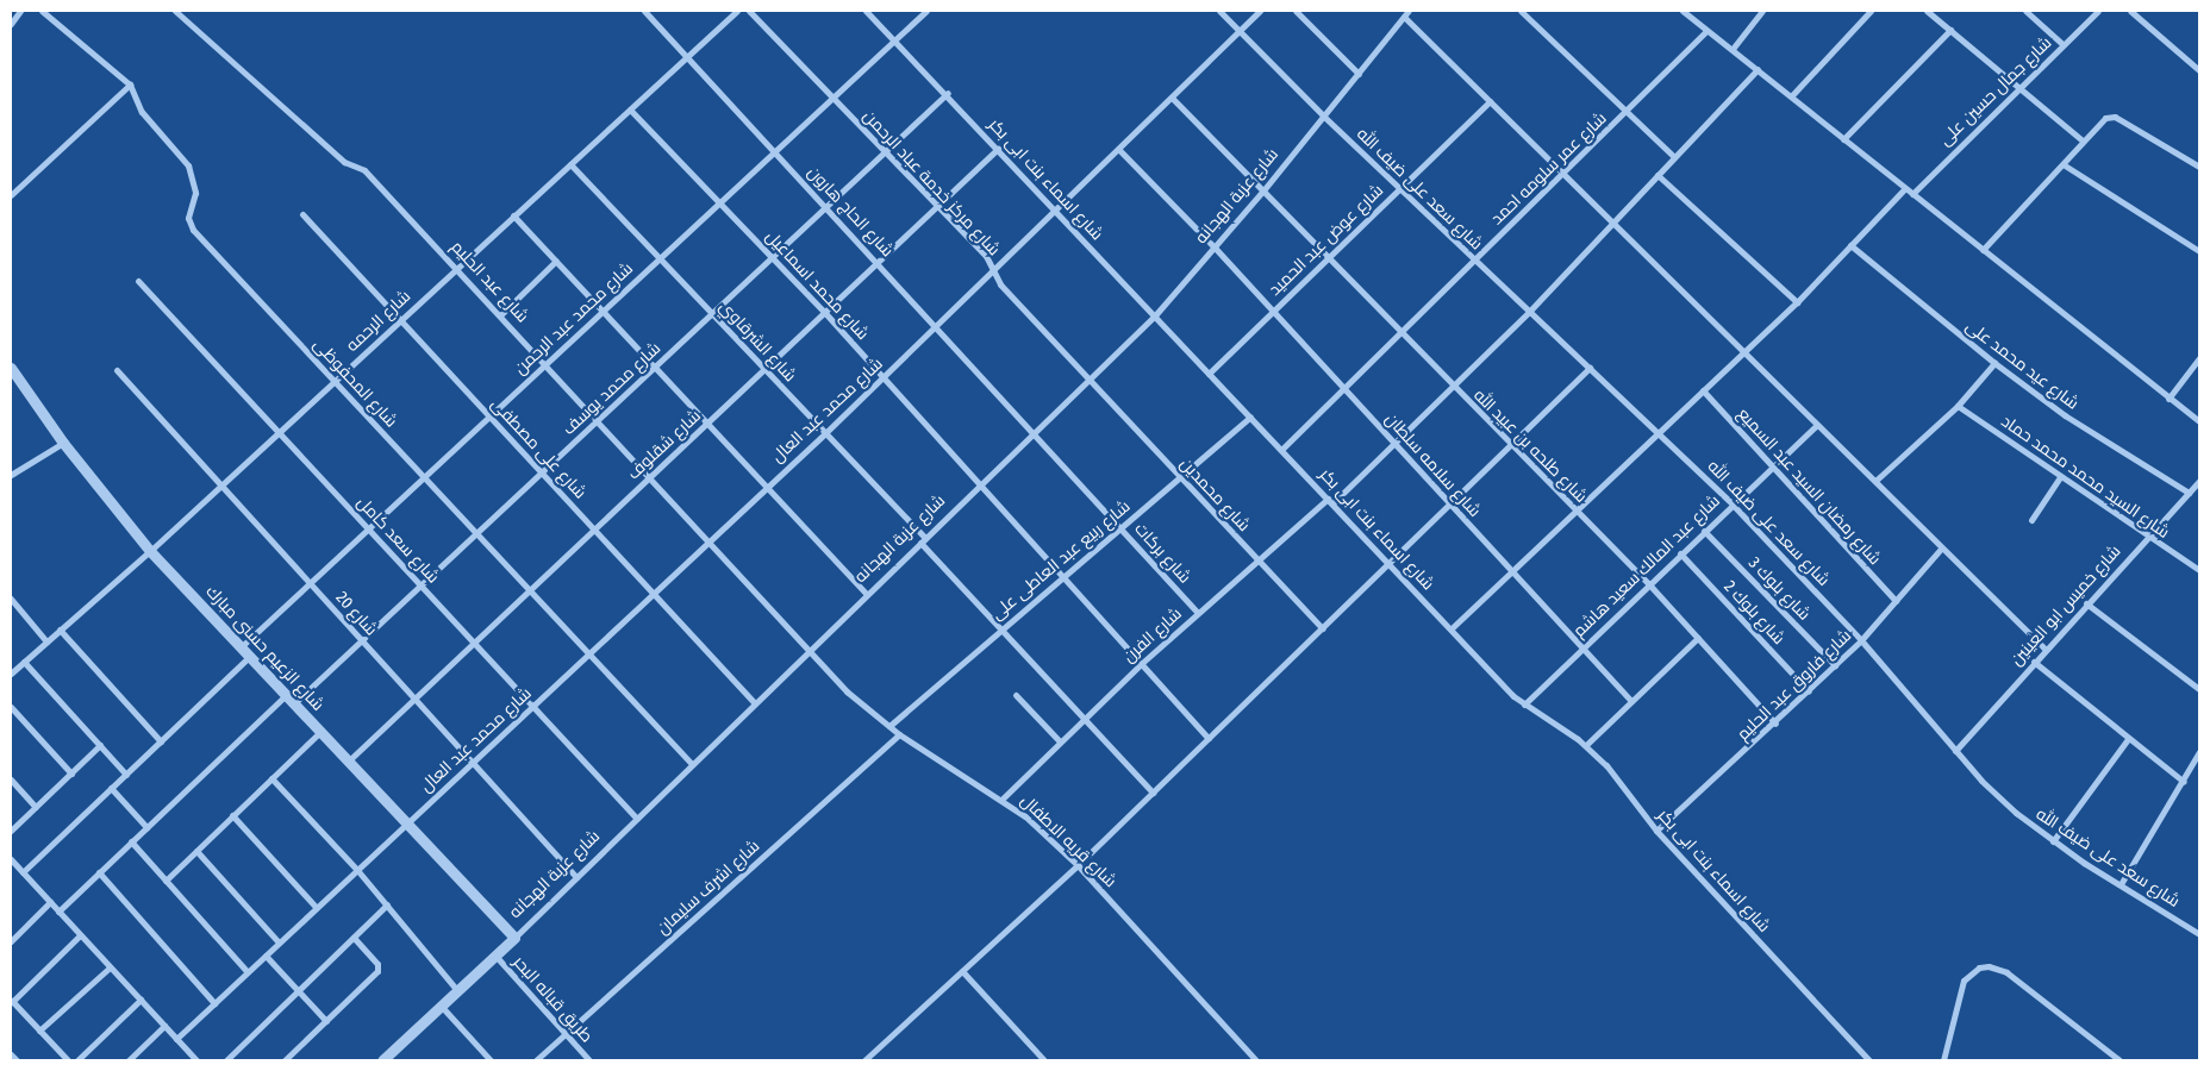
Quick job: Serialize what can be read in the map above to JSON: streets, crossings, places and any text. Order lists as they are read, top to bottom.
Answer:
{
  "streets": {
    "street": [
      "شارع جمال حسين على",
      "شارع عمر سلومه احمد",
      "شارع اسماء بنت ابى بكر",
      "شارع مركز خدمة عباد الرحمن",
      "شارع سعد على ضيف الله",
      "شارع عزبة الهجانه",
      "شارع الحاج هارون",
      "شارع عوض عبد الحميد",
      "شارع عبد الحليم",
      "شارع محمد اسماعيل",
      "شارع محمد عبد الرحمن",
      "شارع الرحمه",
      "شارع الشرقاوي",
      "شارع عيد محمد على",
      "شارع المحفوظى",
      "شارع محمد يوسف",
      "شارع محمد عبد العال",
      "شارع شقلوف",
      "شارع طلحه بن عبيد الله",
      "شارع على مصطفى",
      "شارع سلامه سلطان",
      "شارع السيد محمد محمد حماد",
      "شارع رمضان السيد عبد السميع",
      "شارع محمدين",
      "شارع سعد كامل",
      "شارع بركات",
      "شارع ربيع عبد العاطى على",
      "شارع عبد المالك سعيد هاشم",
      "شارع بلوك 3",
      "شارع خميس ابو العينين",
      "شارع بلوك 2",
      "شارع 20",
      "شارع الفرن",
      "شارع الزعيم حسنى مبارك",
      "شارع فاروق عبد الحليم",
      "شارع قريه الاطفال",
      "شارع اشرف سليمان",
      "طريق قباله البحر"
    ]
  },
  "crossings": [
    ["شارع عمر سلومه احمد", "شارع اسماء بنت ابى بكر"],
    ["شارع عمر سلومه احمد", "شارع سعد على ضيف الله"],
    ["شارع عمر سلومه احمد", "شارع طلحه بن عبيد الله"],
    ["شارع عمر سلومه احمد", "شارع سلامه سلطان"],
    ["شارع اسماء بنت ابى بكر", "شارع عزبة الهجانه"],
    ["شارع اسماء بنت ابى بكر", "شارع عوض عبد الحميد"],
    ["شارع اسماء بنت ابى بكر", "شارع محمد عبد الرحمن"],
    ["شارع اسماء بنت ابى بكر", "شارع محمد يوسف"],
    ["شارع اسماء بنت ابى بكر", "شارع محمد عبد العال"],
    ["شارع اسماء بنت ابى بكر", "شارع شقلوف"],
    ["شارع اسماء بنت ابى بكر", "شارع ربيع عبد العاطى على"],
    ["شارع اسماء بنت ابى بكر", "شارع عبد المالك سعيد هاشم"],
    ["شارع اسماء بنت ابى بكر", "شارع الفرن"],
    ["شارع اسماء بنت ابى بكر", "شارع فاروق عبد الحليم"],
    ["شارع مركز خدمة عباد الرحمن", "شارع عزبة الهجانه"],
    ["شارع مركز خدمة عباد الرحمن", "شارع محمد عبد الرحمن"],
    ["شارع مركز خدمة عباد الرحمن", "شارع محمد يوسف"],
    ["شارع مركز خدمة عباد الرحمن", "شارع محمد عبد العال"],
    ["شارع مركز خدمة عباد الرحمن", "شارع شقلوف"],
    ["شارع مركز خدمة عباد الرحمن", "شارع محمدين"],
    ["شارع سعد على ضيف الله", "شارع عزبة الهجانه"],
    ["شارع سعد على ضيف الله", "شارع عوض عبد الحميد"],
    ["شارع سعد على ضيف الله", "شارع محمد عبد العال"],
    ["شارع سعد على ضيف الله", "شارع عبد المالك سعيد هاشم"],
    ["شارع سعد على ضيف الله", "شارع خميس ابو العينين"],
    ["شارع سعد على ضيف الله", "شارع الفرن"],
    ["شارع سعد على ضيف الله", "شارع فاروق عبد الحليم"],
    ["شارع عزبة الهجانه", "شارع الحاج هارون"],
    ["شارع عزبة الهجانه", "شارع عبد الحليم"],
    ["شارع عزبة الهجانه", "شارع محمد اسماعيل"],
    ["شارع عزبة الهجانه", "شارع الشرقاوي"],
    ["شارع عزبة الهجانه", "شارع المحفوظى"],
    ["شارع عزبة الهجانه", "شارع طلحه بن عبيد الله"],
    ["شارع عزبة الهجانه", "شارع على مصطفى"],
    ["شارع عزبة الهجانه", "شارع سلامه سلطان"],
    ["شارع عزبة الهجانه", "شارع محمدين"],
    ["شارع عزبة الهجانه", "شارع سعد كامل"],
    ["شارع عزبة الهجانه", "شارع بركات"],
    ["شارع عزبة الهجانه", "شارع 20"],
    ["شارع عزبة الهجانه", "شارع الزعيم حسنى مبارك"],
    ["شارع عزبة الهجانه", "شارع قريه الاطفال"],
    ["شارع عزبة الهجانه", "طريق قباله البحر"],
    ["شارع الحاج هارون", "شارع محمد عبد الرحمن"],
    ["شارع الحاج هارون", "شارع الرحمه"],
    ["شارع الحاج هارون", "شارع محمد يوسف"],
    ["شارع الحاج هارون", "شارع محمد عبد العال"],
    ["شارع الحاج هارون", "شارع شقلوف"],
    ["شارع الحاج هارون", "شارع بركات"],
    ["شارع عوض عبد الحميد", "شارع طلحه بن عبيد الله"],
    ["شارع عوض عبد الحميد", "شارع سلامه سلطان"],
    ["شارع عبد الحليم", "شارع محمد عبد الرحمن"],
    ["شارع عبد الحليم", "شارع الرحمه"],
    ["شارع عبد الحليم", "شارع محمد يوسف"],
    ["شارع عبد الحليم", "شارع محمد عبد العال"],
    ["شارع عبد الحليم", "شارع شقلوف"],
    ["شارع عبد الحليم", "شارع قريه الاطفال"],
    ["شارع محمد اسماعيل", "شارع محمد عبد الرحمن"],
    ["شارع محمد اسماعيل", "شارع الرحمه"],
    ["شارع محمد اسماعيل", "شارع محمد يوسف"],
    ["شارع محمد اسماعيل", "شارع محمد عبد العال"],
    ["شارع محمد اسماعيل", "شارع شقلوف"],
    ["شارع محمد اسماعيل", "شارع ربيع عبد العاطى على"],
    ["شارع محمد اسماعيل", "شارع الفرن"],
    ["شارع محمد عبد الرحمن", "شارع الشرقاوي"],
    ["شارع محمد عبد الرحمن", "شارع المحفوظى"],
    ["شارع محمد عبد الرحمن", "شارع على مصطفى"],
    ["شارع محمد عبد الرحمن", "شارع سعد كامل"],
    ["شارع محمد عبد الرحمن", "شارع 20"],
    ["شارع محمد عبد الرحمن", "شارع الزعيم حسنى مبارك"],
    ["شارع الرحمه", "شارع الشرقاوي"],
    ["شارع الرحمه", "شارع المحفوظى"],
    ["شارع الرحمه", "شارع على مصطفى"],
    ["شارع الرحمه", "شارع سعد كامل"],
    ["شارع الرحمه", "شارع 20"],
    ["شارع الرحمه", "شارع الزعيم حسنى مبارك"],
    ["شارع الشرقاوي", "شارع محمد يوسف"],
    ["شارع الشرقاوي", "شارع محمد عبد العال"],
    ["شارع الشرقاوي", "شارع شقلوف"],
    ["شارع الشرقاوي", "شارع ربيع عبد العاطى على"],
    ["شارع الشرقاوي", "شارع الفرن"],
    ["شارع عيد محمد على", "شارع خميس ابو العينين"],
    ["شارع المحفوظى", "شارع محمد يوسف"],
    ["شارع المحفوظى", "شارع محمد عبد العال"],
    ["شارع المحفوظى", "شارع شقلوف"],
    ["شارع محمد يوسف", "شارع على مصطفى"],
    ["شارع محمد يوسف", "شارع سعد كامل"],
    ["شارع محمد يوسف", "شارع 20"],
    ["شارع محمد يوسف", "شارع الزعيم حسنى مبارك"],
    ["شارع محمد عبد العال", "شارع طلحه بن عبيد الله"],
    ["شارع محمد عبد العال", "شارع على مصطفى"],
    ["شارع محمد عبد العال", "شارع سلامه سلطان"],
    ["شارع محمد عبد العال", "شارع سعد كامل"],
    ["شارع محمد عبد العال", "شارع 20"],
    ["شارع محمد عبد العال", "شارع الزعيم حسنى مبارك"],
    ["شارع شقلوف", "شارع على مصطفى"],
    ["شارع شقلوف", "شارع سعد كامل"],
    ["شارع شقلوف", "شارع 20"],
    ["شارع شقلوف", "شارع الزعيم حسنى مبارك"],
    ["شارع طلحه بن عبيد الله", "شارع عبد المالك سعيد هاشم"],
    ["شارع طلحه بن عبيد الله", "شارع الفرن"],
    ["شارع طلحه بن عبيد الله", "شارع فاروق عبد الحليم"],
    ["شارع سلامه سلطان", "شارع عبد المالك سعيد هاشم"],
    ["شارع سلامه سلطان", "شارع الفرن"],
    ["شارع السيد محمد محمد حماد", "شارع خميس ابو العينين"],
    ["شارع رمضان السيد عبد السميع", "شارع عبد المالك سعيد هاشم"],
    ["شارع رمضان السيد عبد السميع", "شارع فاروق عبد الحليم"],
    ["شارع محمدين", "شارع ربيع عبد العاطى على"],
    ["شارع محمدين", "شارع الفرن"],
    ["شارع بركات", "شارع ربيع عبد العاطى على"],
    ["شارع بركات", "شارع الفرن"],
    ["شارع ربيع عبد العاطى على", "شارع قريه الاطفال"],
    ["شارع عبد المالك سعيد هاشم", "شارع بلوك 3"],
    ["شارع عبد المالك سعيد هاشم", "شارع بلوك 2"],
    ["شارع بلوك 3", "شارع فاروق عبد الحليم"],
    ["شارع بلوك 2", "شارع فاروق عبد الحليم"],
    ["شارع الفرن", "شارع قريه الاطفال"],
    ["شارع قريه الاطفال", "شارع اشرف سليمان"],
    ["شارع اشرف سليمان", "طريق قباله البحر"]
  ]
}
